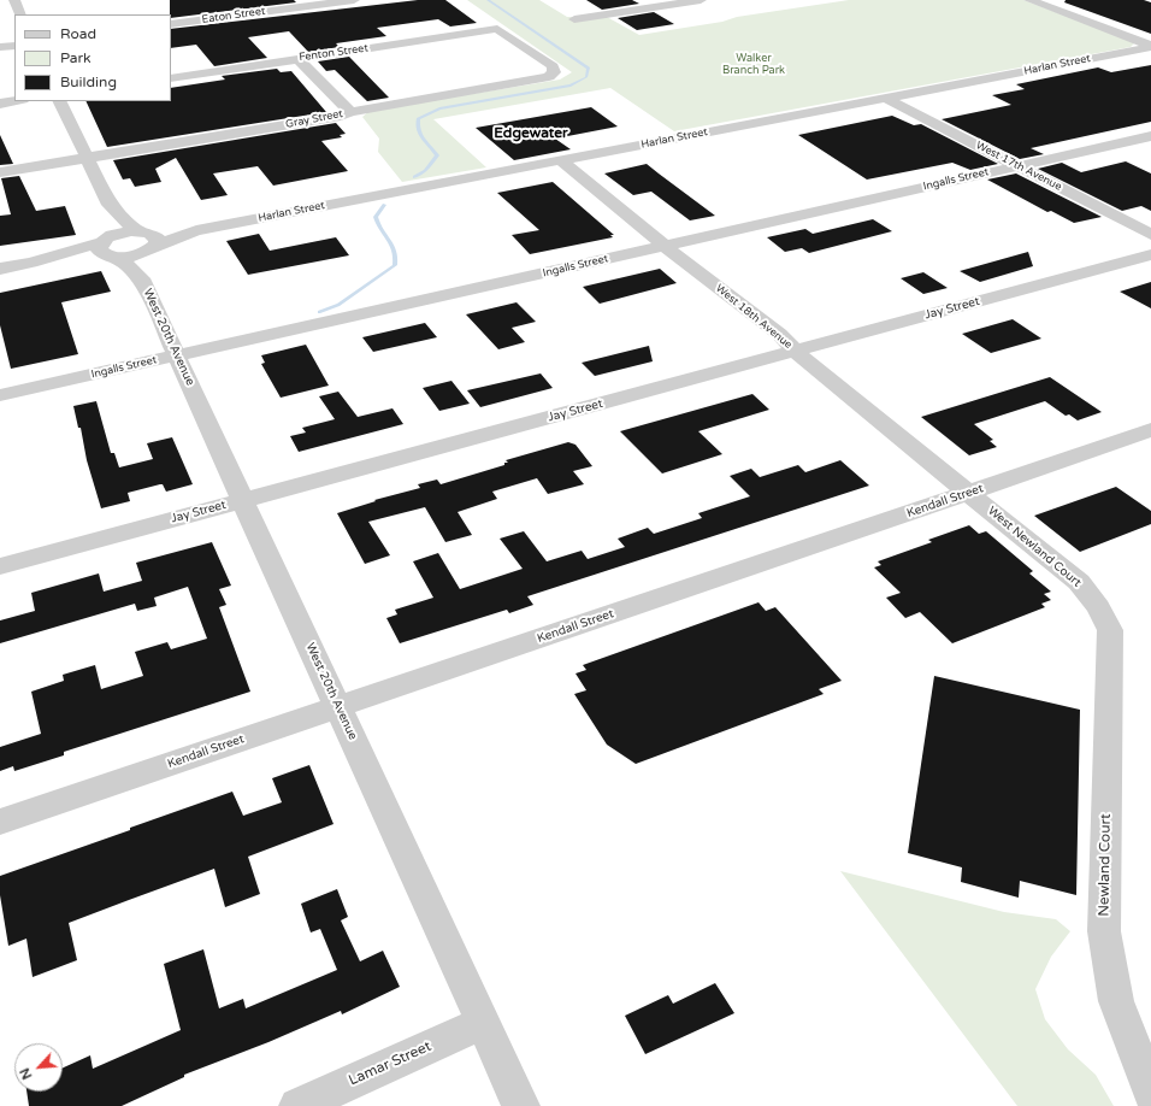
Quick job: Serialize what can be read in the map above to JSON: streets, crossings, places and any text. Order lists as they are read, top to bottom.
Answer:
{
  "streets": {
    "street": [
      "Eaton Street",
      "Fenton Street",
      "Harlan Street",
      "Gray Street",
      "West 17th Avenue",
      "Ingalls Street",
      "Jay Street",
      "West 18th Avenue",
      "West 20th Avenue",
      "Kendall Street",
      "West Newland Court",
      "Newland Court",
      "Lamar Street"
    ]
  },
  "crossings": [
    ["Fenton Street", "Gray Street"],
    ["Harlan Street", "West 17th Avenue"],
    ["Harlan Street", "West 18th Avenue"],
    ["Harlan Street", "West 20th Avenue"],
    ["Gray Street", "West 20th Avenue"],
    ["West 17th Avenue", "Ingalls Street"],
    ["Ingalls Street", "West 18th Avenue"],
    ["Ingalls Street", "West 20th Avenue"],
    ["Jay Street", "West 18th Avenue"],
    ["Jay Street", "West 20th Avenue"],
    ["West 18th Avenue", "Kendall Street"],
    ["West 18th Avenue", "West Newland Court"],
    ["West 20th Avenue", "Kendall Street"],
    ["West 20th Avenue", "Lamar Street"],
    ["Kendall Street", "West Newland Court"],
    ["West Newland Court", "Newland Court"]
  ],
  "districts": ["Edgewater"],
  "parks": ["Walker Branch Park"],
  "legend": ["Road", "Park", "Building"],
  "north": "bottom left"
}
